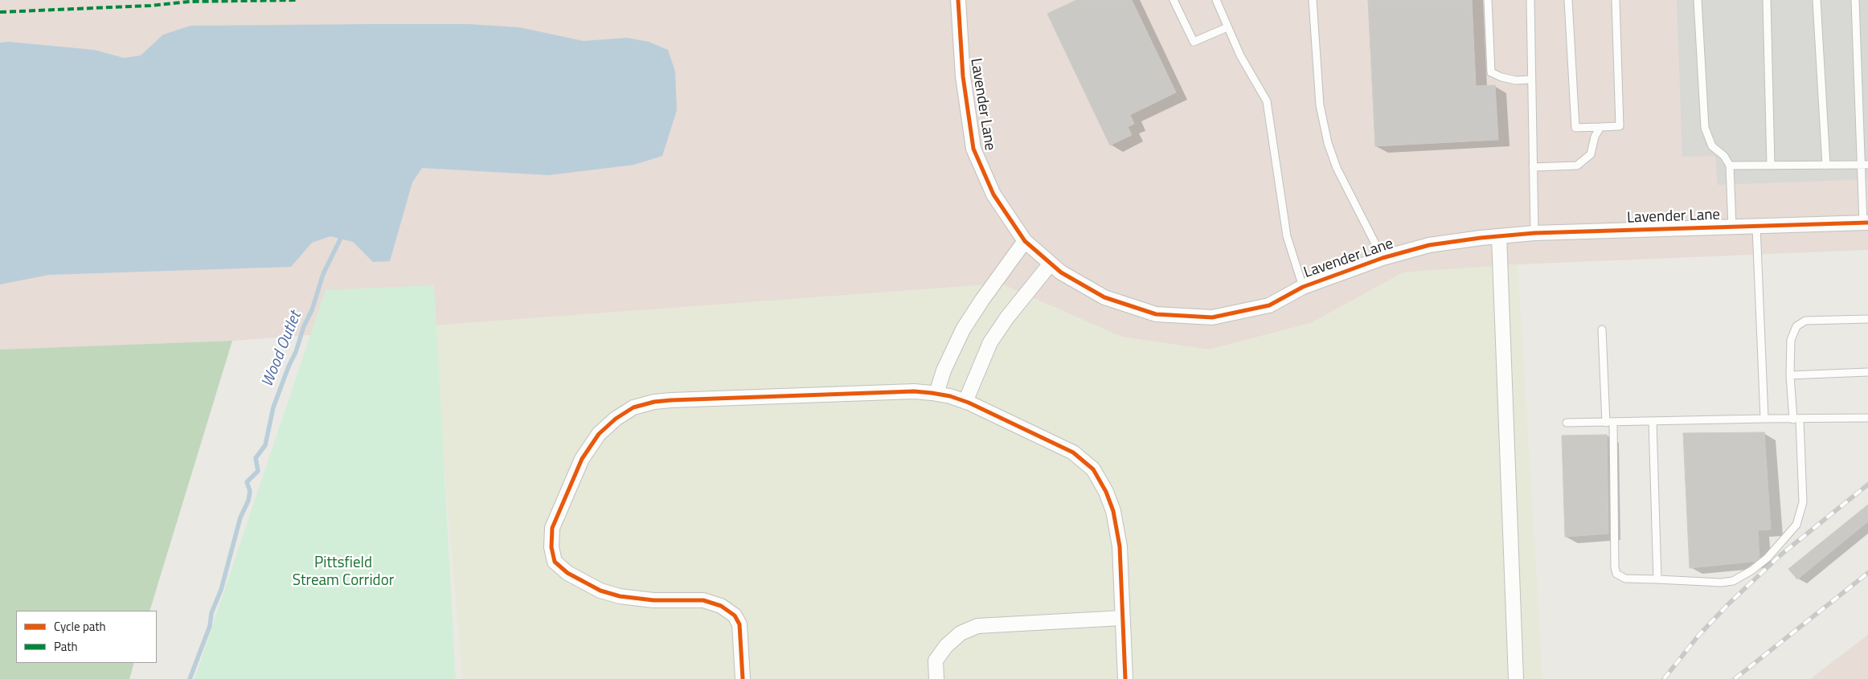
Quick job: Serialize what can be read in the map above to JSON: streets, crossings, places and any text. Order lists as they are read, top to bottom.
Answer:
{
  "streets": {
    "street": ["Lavender Lane"]
  },
  "water": ["Wood Outlet"],
  "parks": ["Pittsfield Stream Corridor"],
  "legend": ["Cycle path", "Path"]
}
